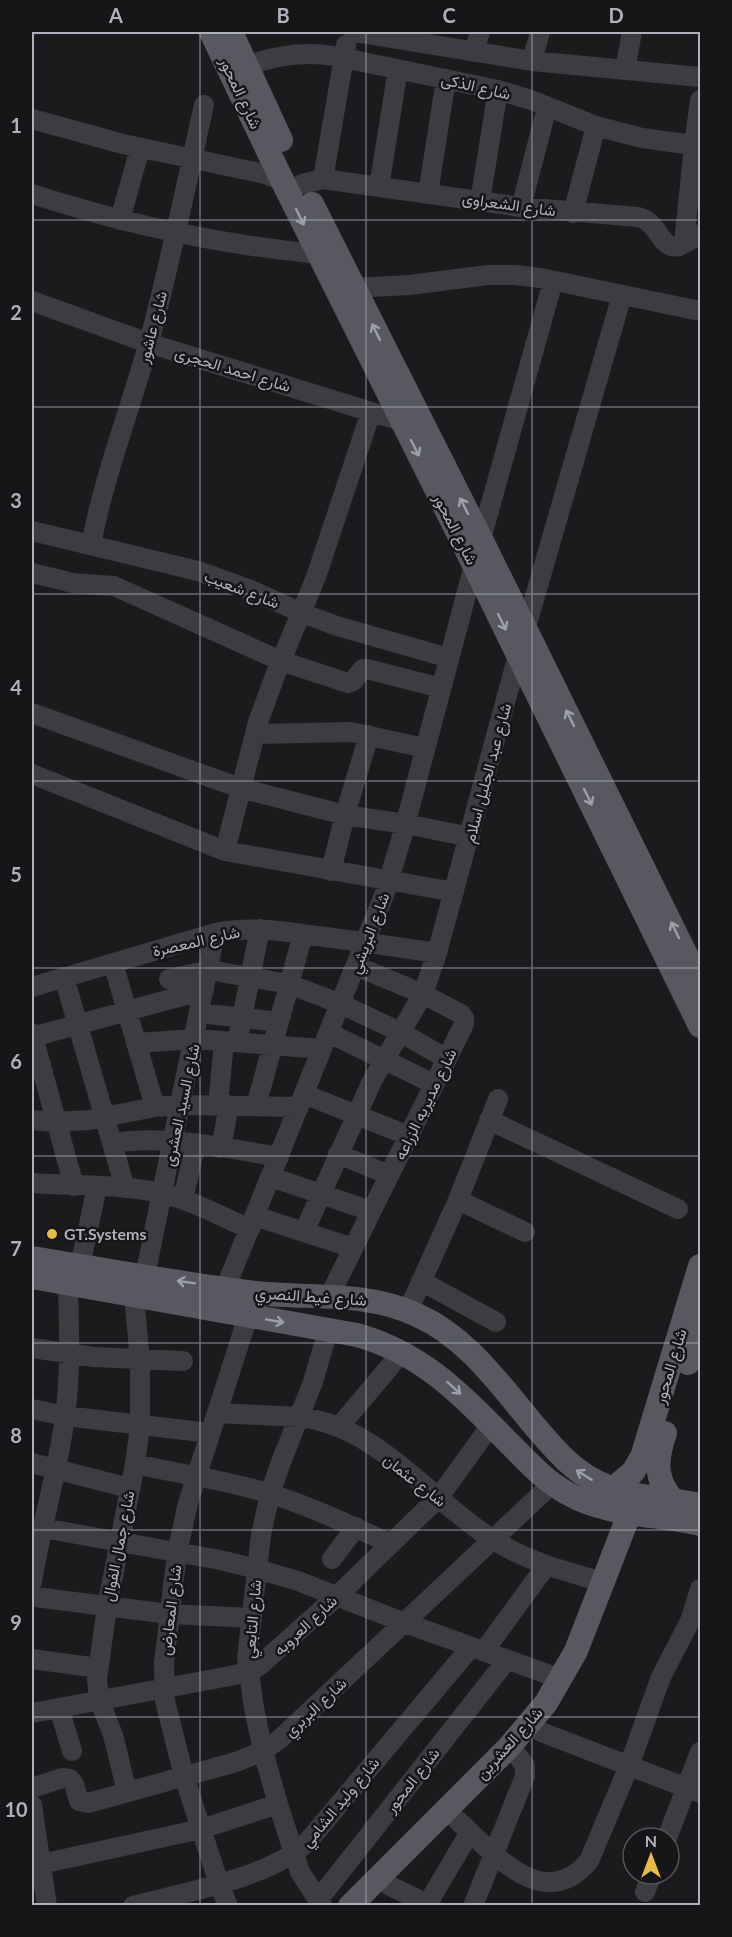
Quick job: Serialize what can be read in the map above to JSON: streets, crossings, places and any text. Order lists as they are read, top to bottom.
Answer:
{
  "streets": {
    "main road": ["شارع المحور", "شارع غيط النصري", "شارع العشرين"],
    "street": [
      "شارع الذكى",
      "شارع الشعراوى",
      "شارع عاشور",
      "شارع احمد الحجرى",
      "شارع شعيب",
      "شارع عبد الجليل اسلام",
      "شارع البريشي",
      "شارع المعصرة",
      "شارع مديريه الزراعه",
      "شارع السيد العشرى",
      "شارع عثمان",
      "شارع جمال الفوال",
      "شارع المعارض",
      "شارع التابعي",
      "شارع العروبه",
      "شارع البربري",
      "شارع وليد الشامي"
    ]
  },
  "crossings": [
    ["شارع الذكى", "شارع المحور"],
    ["شارع المحور", "شارع الشعراوى"],
    ["شارع المحور", "شارع احمد الحجرى"],
    ["شارع المحور", "شارع عبد الجليل اسلام"],
    ["شارع المحور", "شارع البريشي"],
    ["شارع المحور", "شارع غيط النصري"],
    ["شارع المحور", "شارع التابعي"],
    ["شارع الشعراوى", "شارع عاشور"],
    ["شارع عاشور", "شارع احمد الحجرى"],
    ["شارع عاشور", "شارع شعيب"],
    ["شارع شعيب", "شارع البريشي"],
    ["شارع عبد الجليل اسلام", "شارع المعصرة"],
    ["شارع عبد الجليل اسلام", "شارع مديريه الزراعه"],
    ["شارع البريشي", "شارع المعصرة"],
    ["شارع البريشي", "شارع مديريه الزراعه"],
    ["شارع البريشي", "شارع غيط النصري"],
    ["شارع المعصرة", "شارع السيد العشرى"],
    ["شارع مديريه الزراعه", "شارع غيط النصري"],
    ["شارع السيد العشرى", "شارع غيط النصري"],
    ["شارع السيد العشرى", "شارع جمال الفوال"],
    ["شارع غيط النصري", "شارع جمال الفوال"],
    ["شارع غيط النصري", "شارع المعارض"],
    ["شارع غيط النصري", "شارع التابعي"],
    ["شارع غيط النصري", "شارع العروبه"],
    ["شارع غيط النصري", "شارع البربري"],
    ["شارع غيط النصري", "شارع العشرين"],
    ["شارع عثمان", "شارع المعارض"],
    ["شارع عثمان", "شارع التابعي"],
    ["شارع عثمان", "شارع العروبه"],
    ["شارع عثمان", "شارع البربري"],
    ["شارع عثمان", "شارع العشرين"],
    ["شارع عثمان", "شارع وليد الشامي"],
    ["شارع جمال الفوال", "شارع العروبه"],
    ["شارع جمال الفوال", "شارع البربري"],
    ["شارع المعارض", "شارع العروبه"],
    ["شارع المعارض", "شارع البربري"],
    ["شارع المعارض", "شارع وليد الشامي"],
    ["شارع التابعي", "شارع العروبه"],
    ["شارع التابعي", "شارع البربري"],
    ["شارع التابعي", "شارع وليد الشامي"]
  ],
  "places": ["GT.Systems"],
  "north": "top",
  "grid": {
    "columns": [
      "A",
      "B",
      "C",
      "D"
    ],
    "rows": [
      "1",
      "2",
      "3",
      "4",
      "5",
      "6",
      "7",
      "8",
      "9",
      "10"
    ]
  }
}
